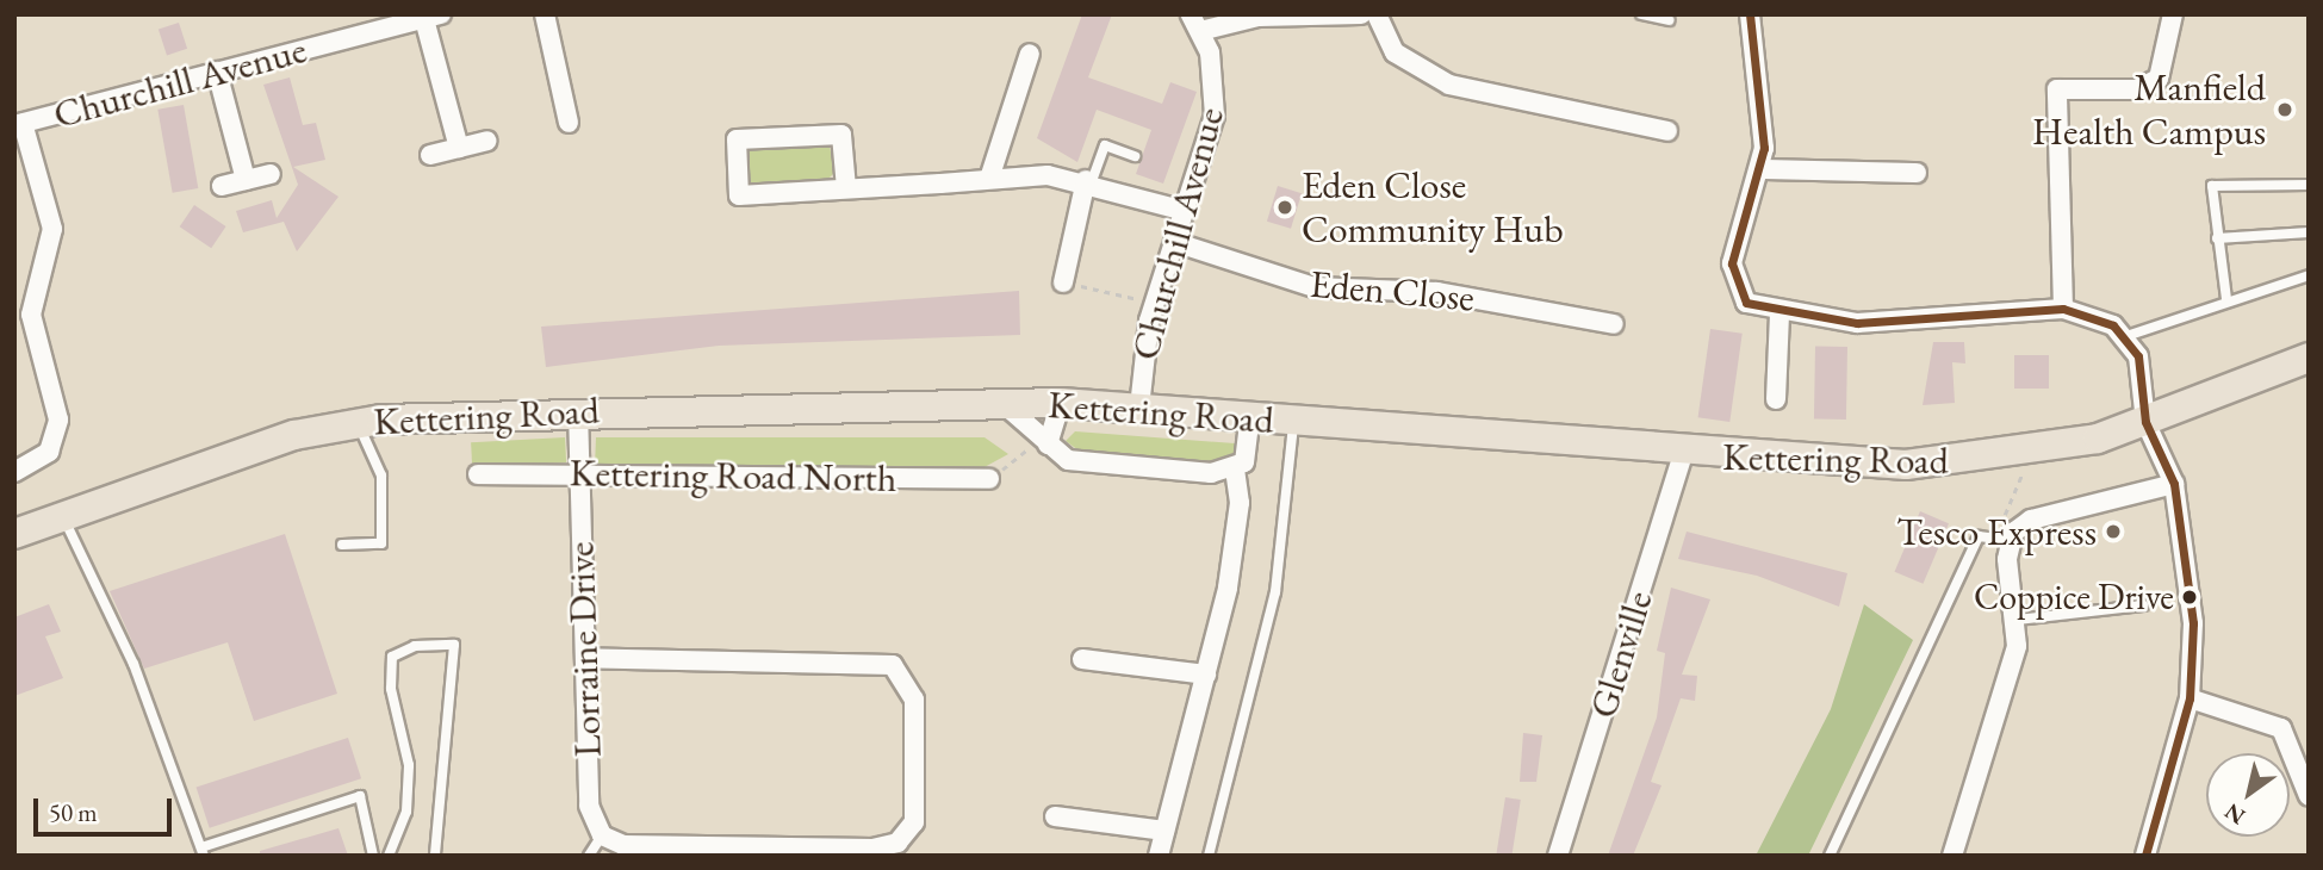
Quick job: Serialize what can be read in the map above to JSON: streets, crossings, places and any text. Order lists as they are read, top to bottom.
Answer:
{
  "streets": {
    "main road": ["Kettering Road"],
    "street": [
      "Churchill Avenue",
      "Eden Close",
      "Kettering Road North",
      "Lorraine Drive",
      "Glenville"
    ]
  },
  "crossings": [
    ["Churchill Avenue", "Eden Close"],
    ["Churchill Avenue", "Kettering Road"],
    ["Kettering Road", "Lorraine Drive"],
    ["Kettering Road", "Glenville"],
    ["Kettering Road North", "Lorraine Drive"]
  ],
  "places": [
    "Manfield Health Campus",
    "Eden Close Community Hub",
    "Tesco Express",
    "Coppice Drive"
  ],
  "scale_bar": "50 m",
  "north": "bottom left"
}
